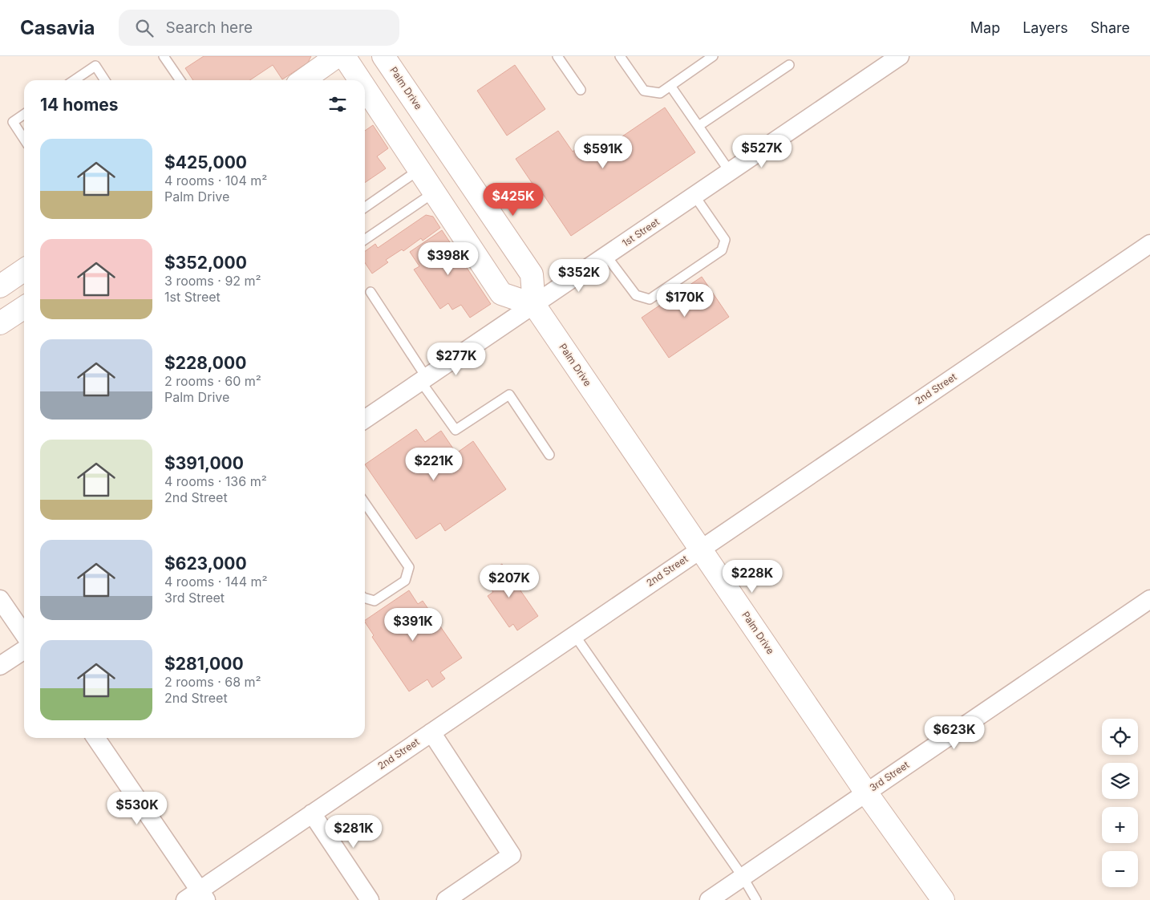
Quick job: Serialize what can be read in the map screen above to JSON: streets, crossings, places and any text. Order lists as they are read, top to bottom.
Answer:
{
  "streets": {
    "main road": ["Palm Drive"],
    "street": ["1st Street", "2nd Street", "3rd Street"]
  },
  "crossings": [
    ["Palm Drive", "1st Street"],
    ["Palm Drive", "2nd Street"],
    ["Palm Drive", "3rd Street"]
  ],
  "page": {
    "header": "Casavia",
    "search": "Search here",
    "nav": ["Map", "Layers", "Share"],
    "heading": "14 homes",
    "list": [
      {
        "name": "$425,000",
        "note": "4 rooms · 104 m² · Palm Drive"
      },
      {
        "name": "$352,000",
        "note": "3 rooms · 92 m² · 1st Street"
      },
      {
        "name": "$228,000",
        "note": "2 rooms · 60 m² · Palm Drive"
      },
      {
        "name": "$391,000",
        "note": "4 rooms · 136 m² · 2nd Street"
      },
      {
        "name": "$623,000",
        "note": "4 rooms · 144 m² · 3rd Street"
      },
      {
        "name": "$281,000",
        "note": "2 rooms · 68 m² · 2nd Street"
      }
    ],
    "price": [
      "$527K",
      "$591K",
      "$425K",
      "$398K",
      "$352K",
      "$170K",
      "$277K",
      "$221K",
      "$228K",
      "$207K",
      "$391K",
      "$623K",
      "$530K",
      "$281K"
    ],
    "map_buttons": ["+", "−"]
  }
}
